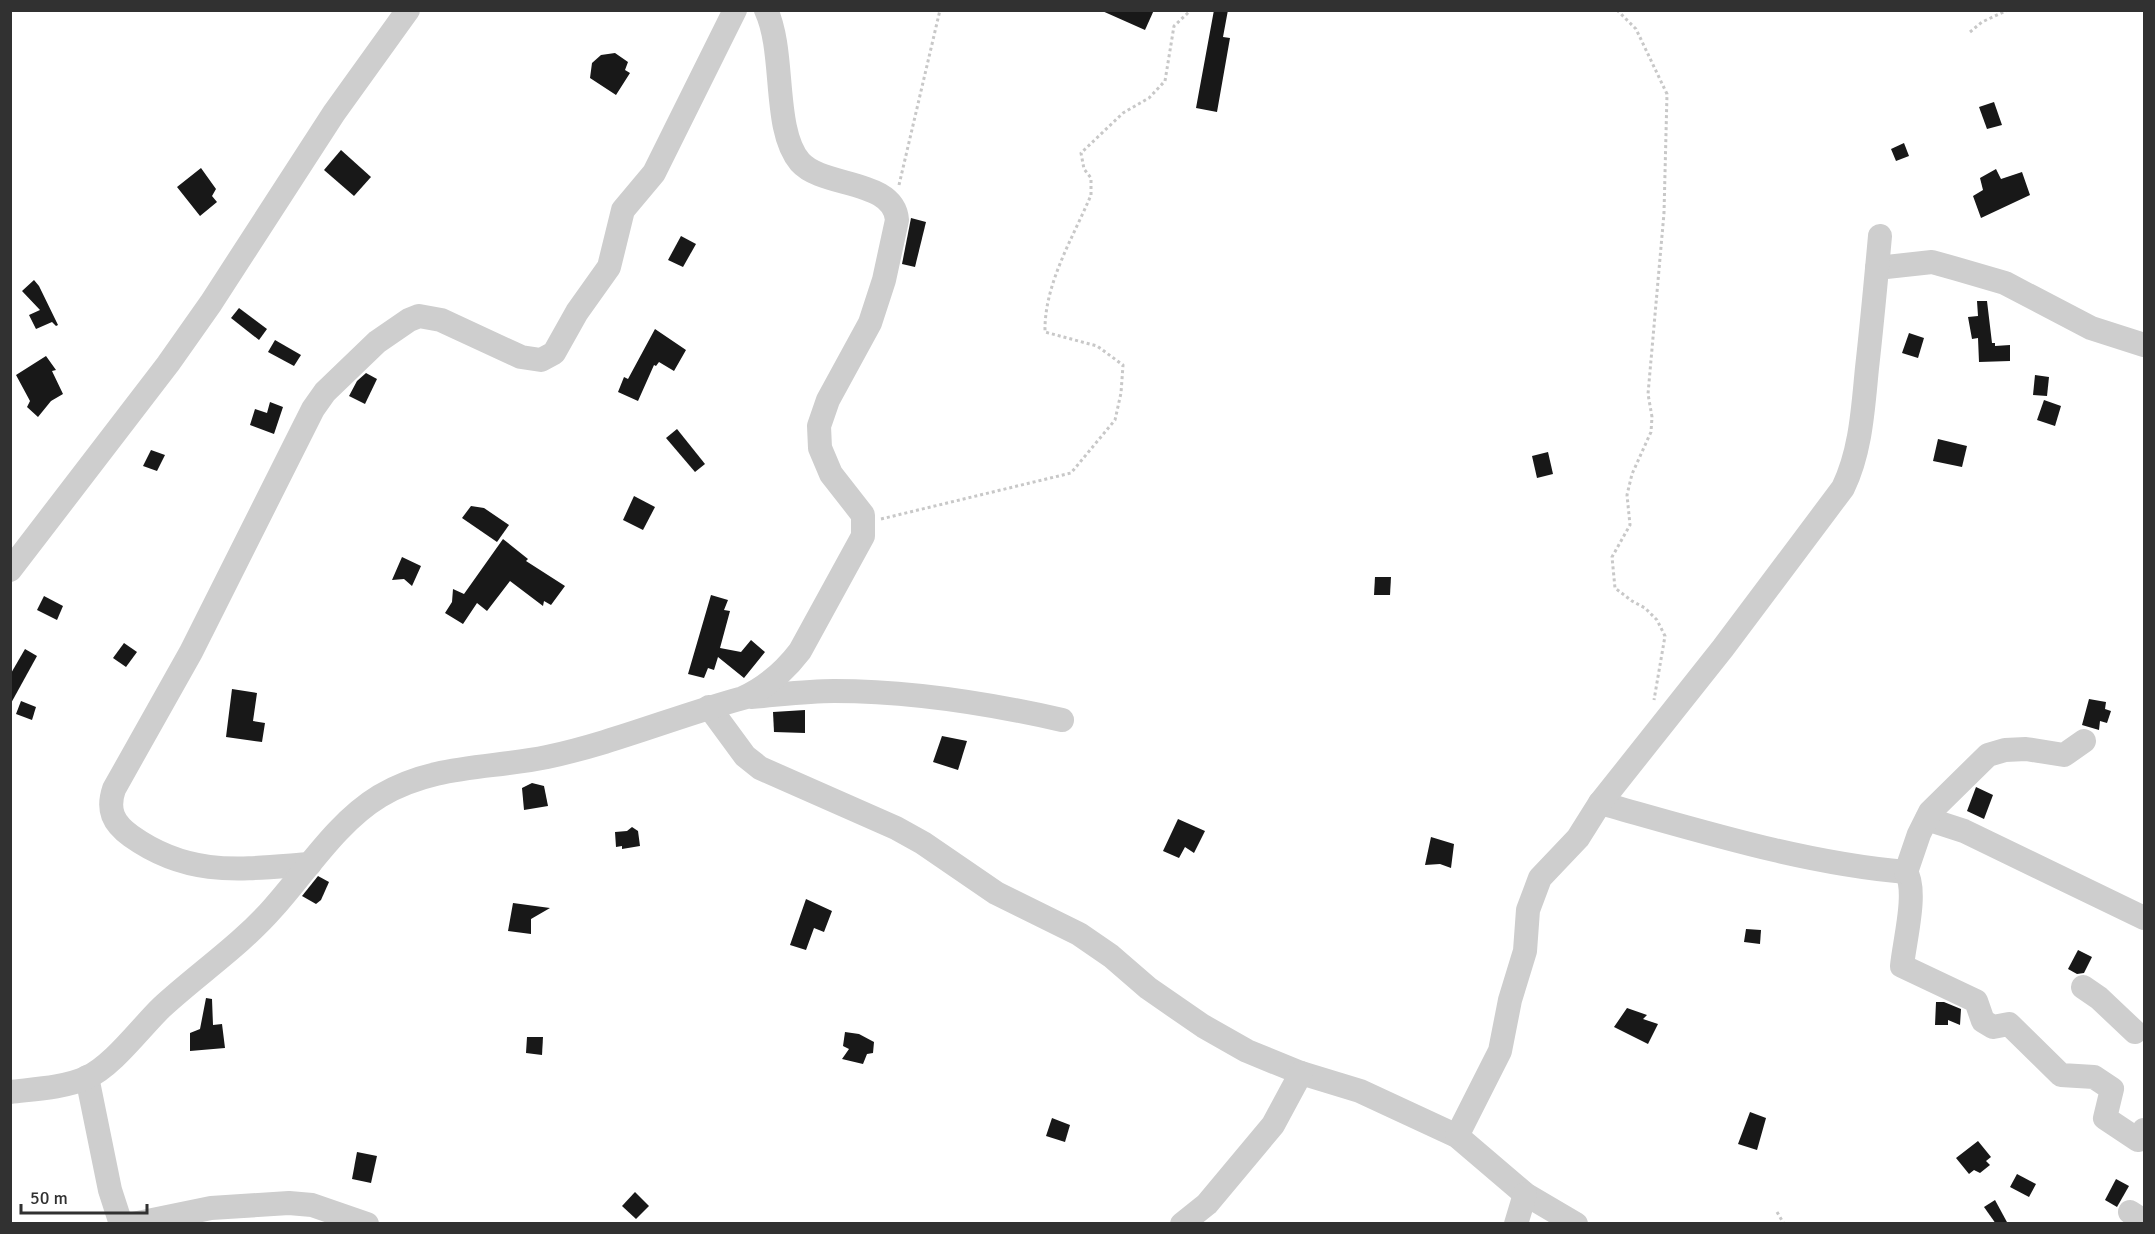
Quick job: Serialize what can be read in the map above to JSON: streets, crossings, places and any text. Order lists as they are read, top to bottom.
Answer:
{
  "scale_bar": "50 m"
}
